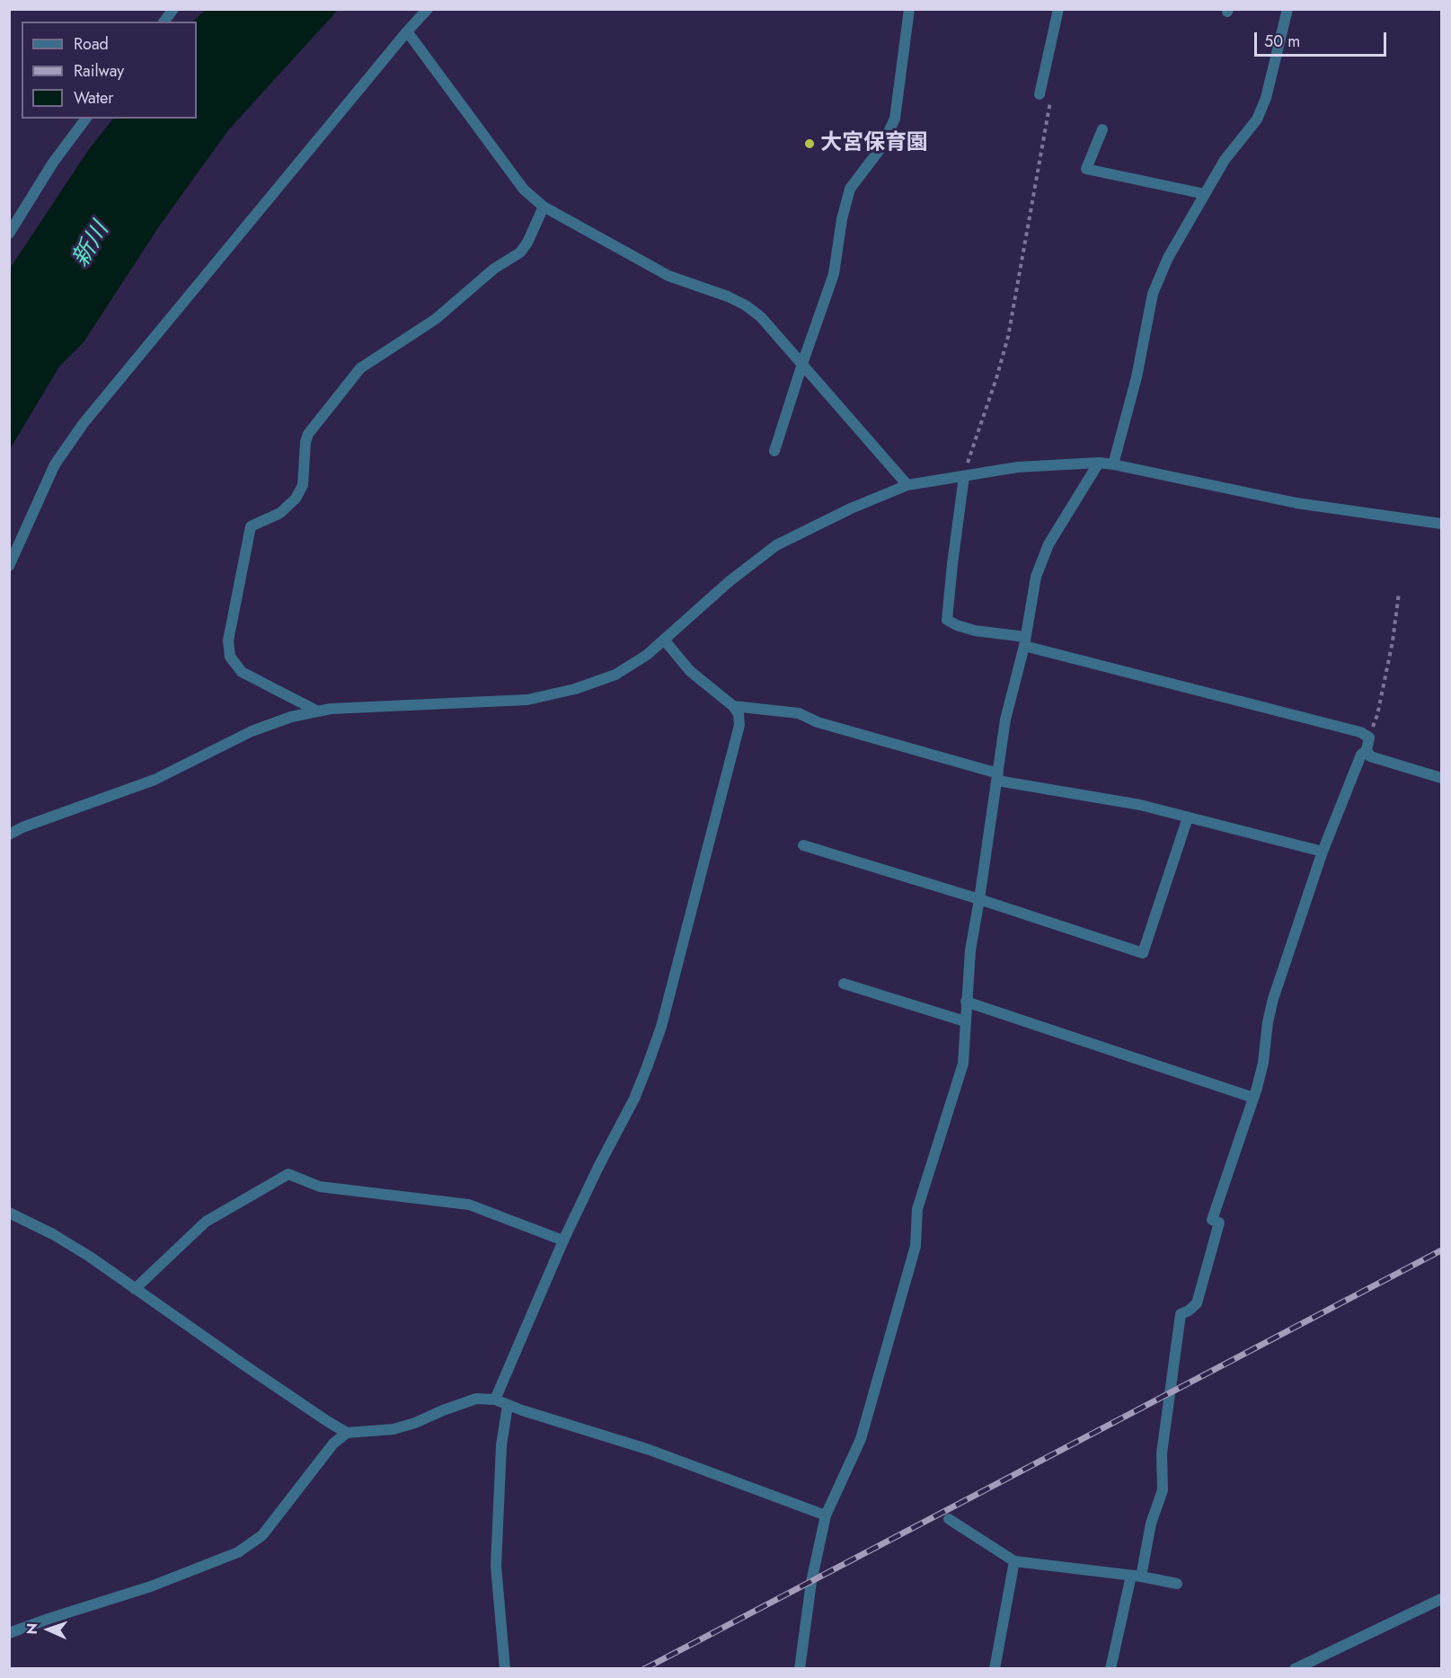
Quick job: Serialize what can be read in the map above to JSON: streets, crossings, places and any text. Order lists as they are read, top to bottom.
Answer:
{
  "water": ["新川"],
  "places": ["大宮保育園"],
  "legend": ["Road", "Railway", "Water"],
  "scale_bar": "50 m",
  "north": "left"
}
